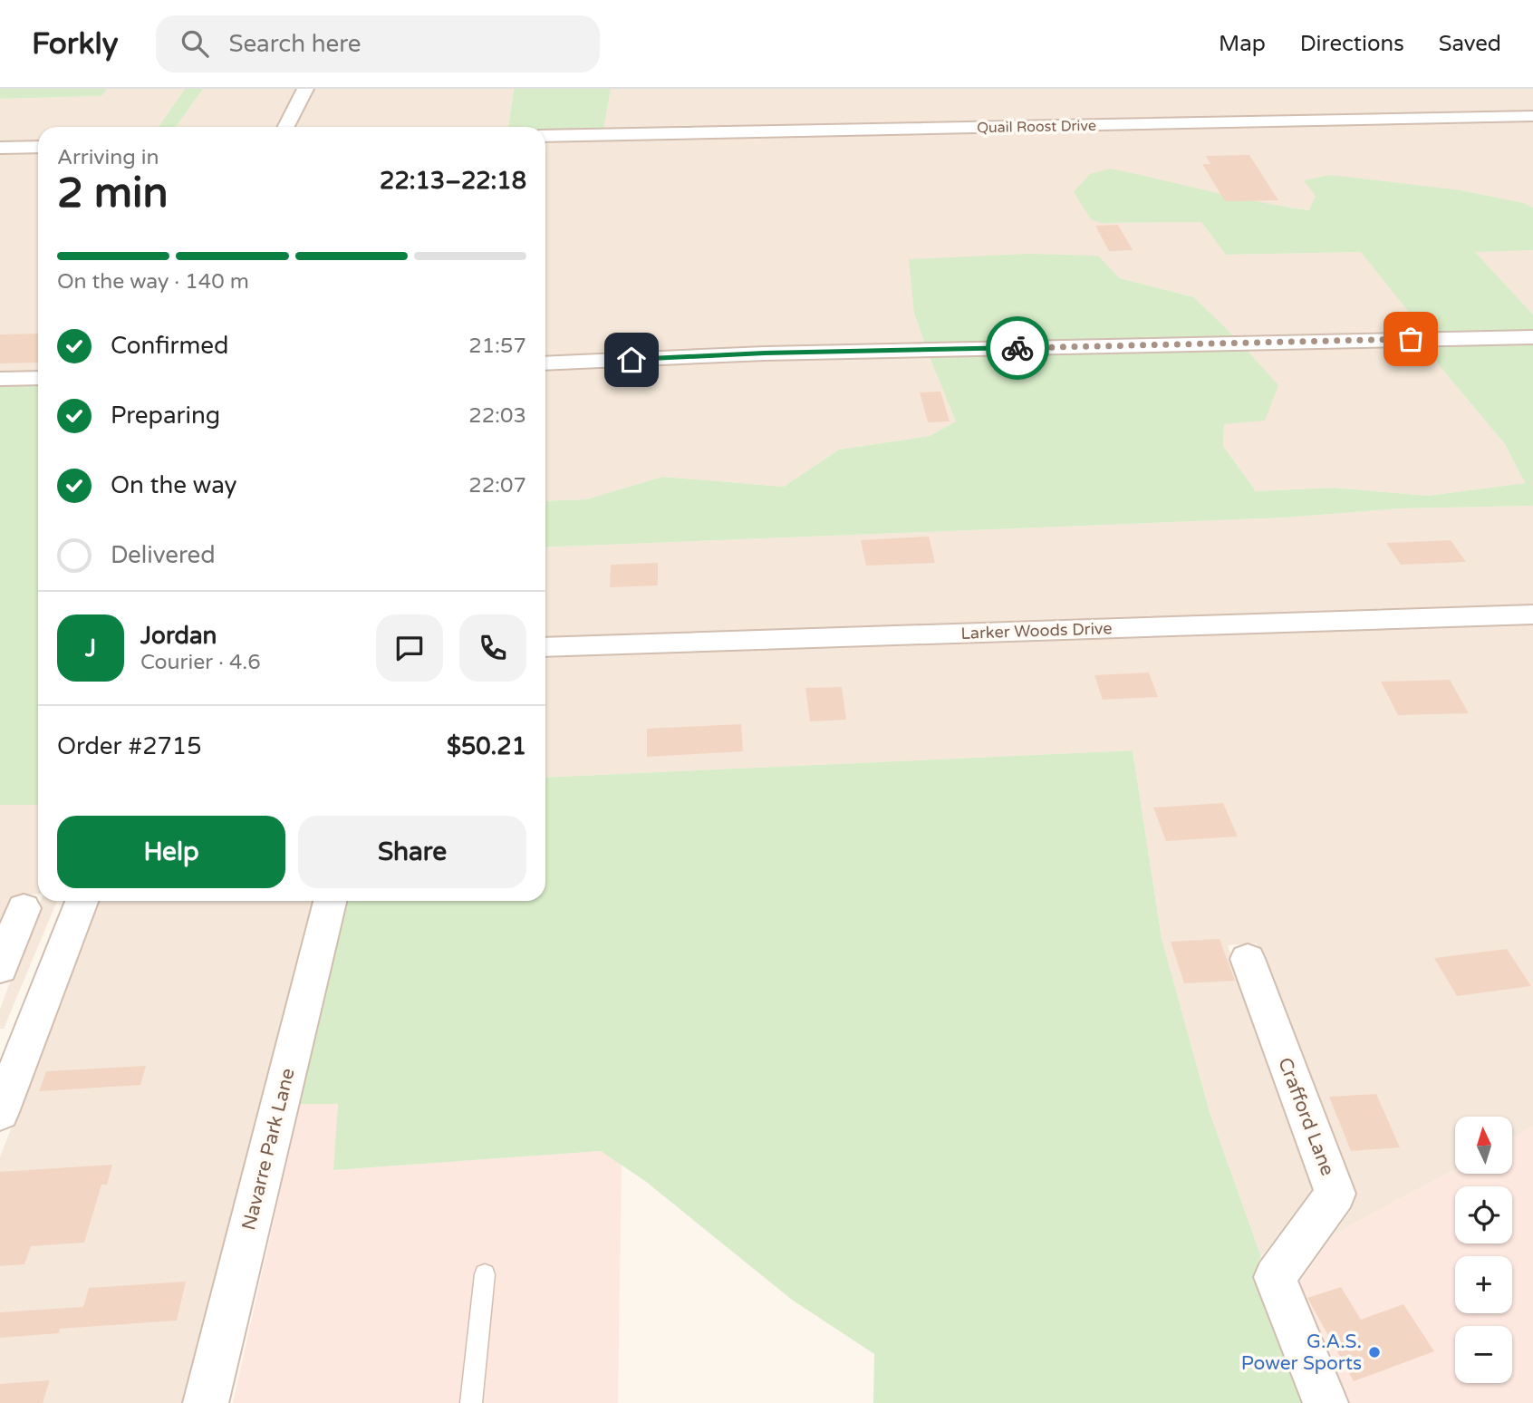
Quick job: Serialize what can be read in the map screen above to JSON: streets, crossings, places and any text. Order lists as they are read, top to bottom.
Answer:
{
  "streets": {
    "street": [
      "Quail Roost Drive",
      "Larker Woods Drive",
      "Crafford Lane",
      "Navarre Park Lane"
    ]
  },
  "places": ["G.A.S. Power Sports"],
  "north": "top",
  "page": {
    "header": "Forkly",
    "search": "Search here",
    "nav": ["Map", "Directions", "Saved"],
    "heading": ["2 min", "Arriving in", "22:13–22:18"],
    "panel": [
      "Jordan",
      "Courier · 4.6",
      "Order #2715",
      "$50.21"
    ],
    "bar": "On the way · 140 m",
    "list": [
      ["Confirmed", "21:57"],
      ["Preparing", "22:03"],
      ["On the way", "22:07"],
      "Delivered"
    ],
    "round": "J",
    "buttons": ["Help", "Share"],
    "map_buttons": ["+", "−"]
  }
}
